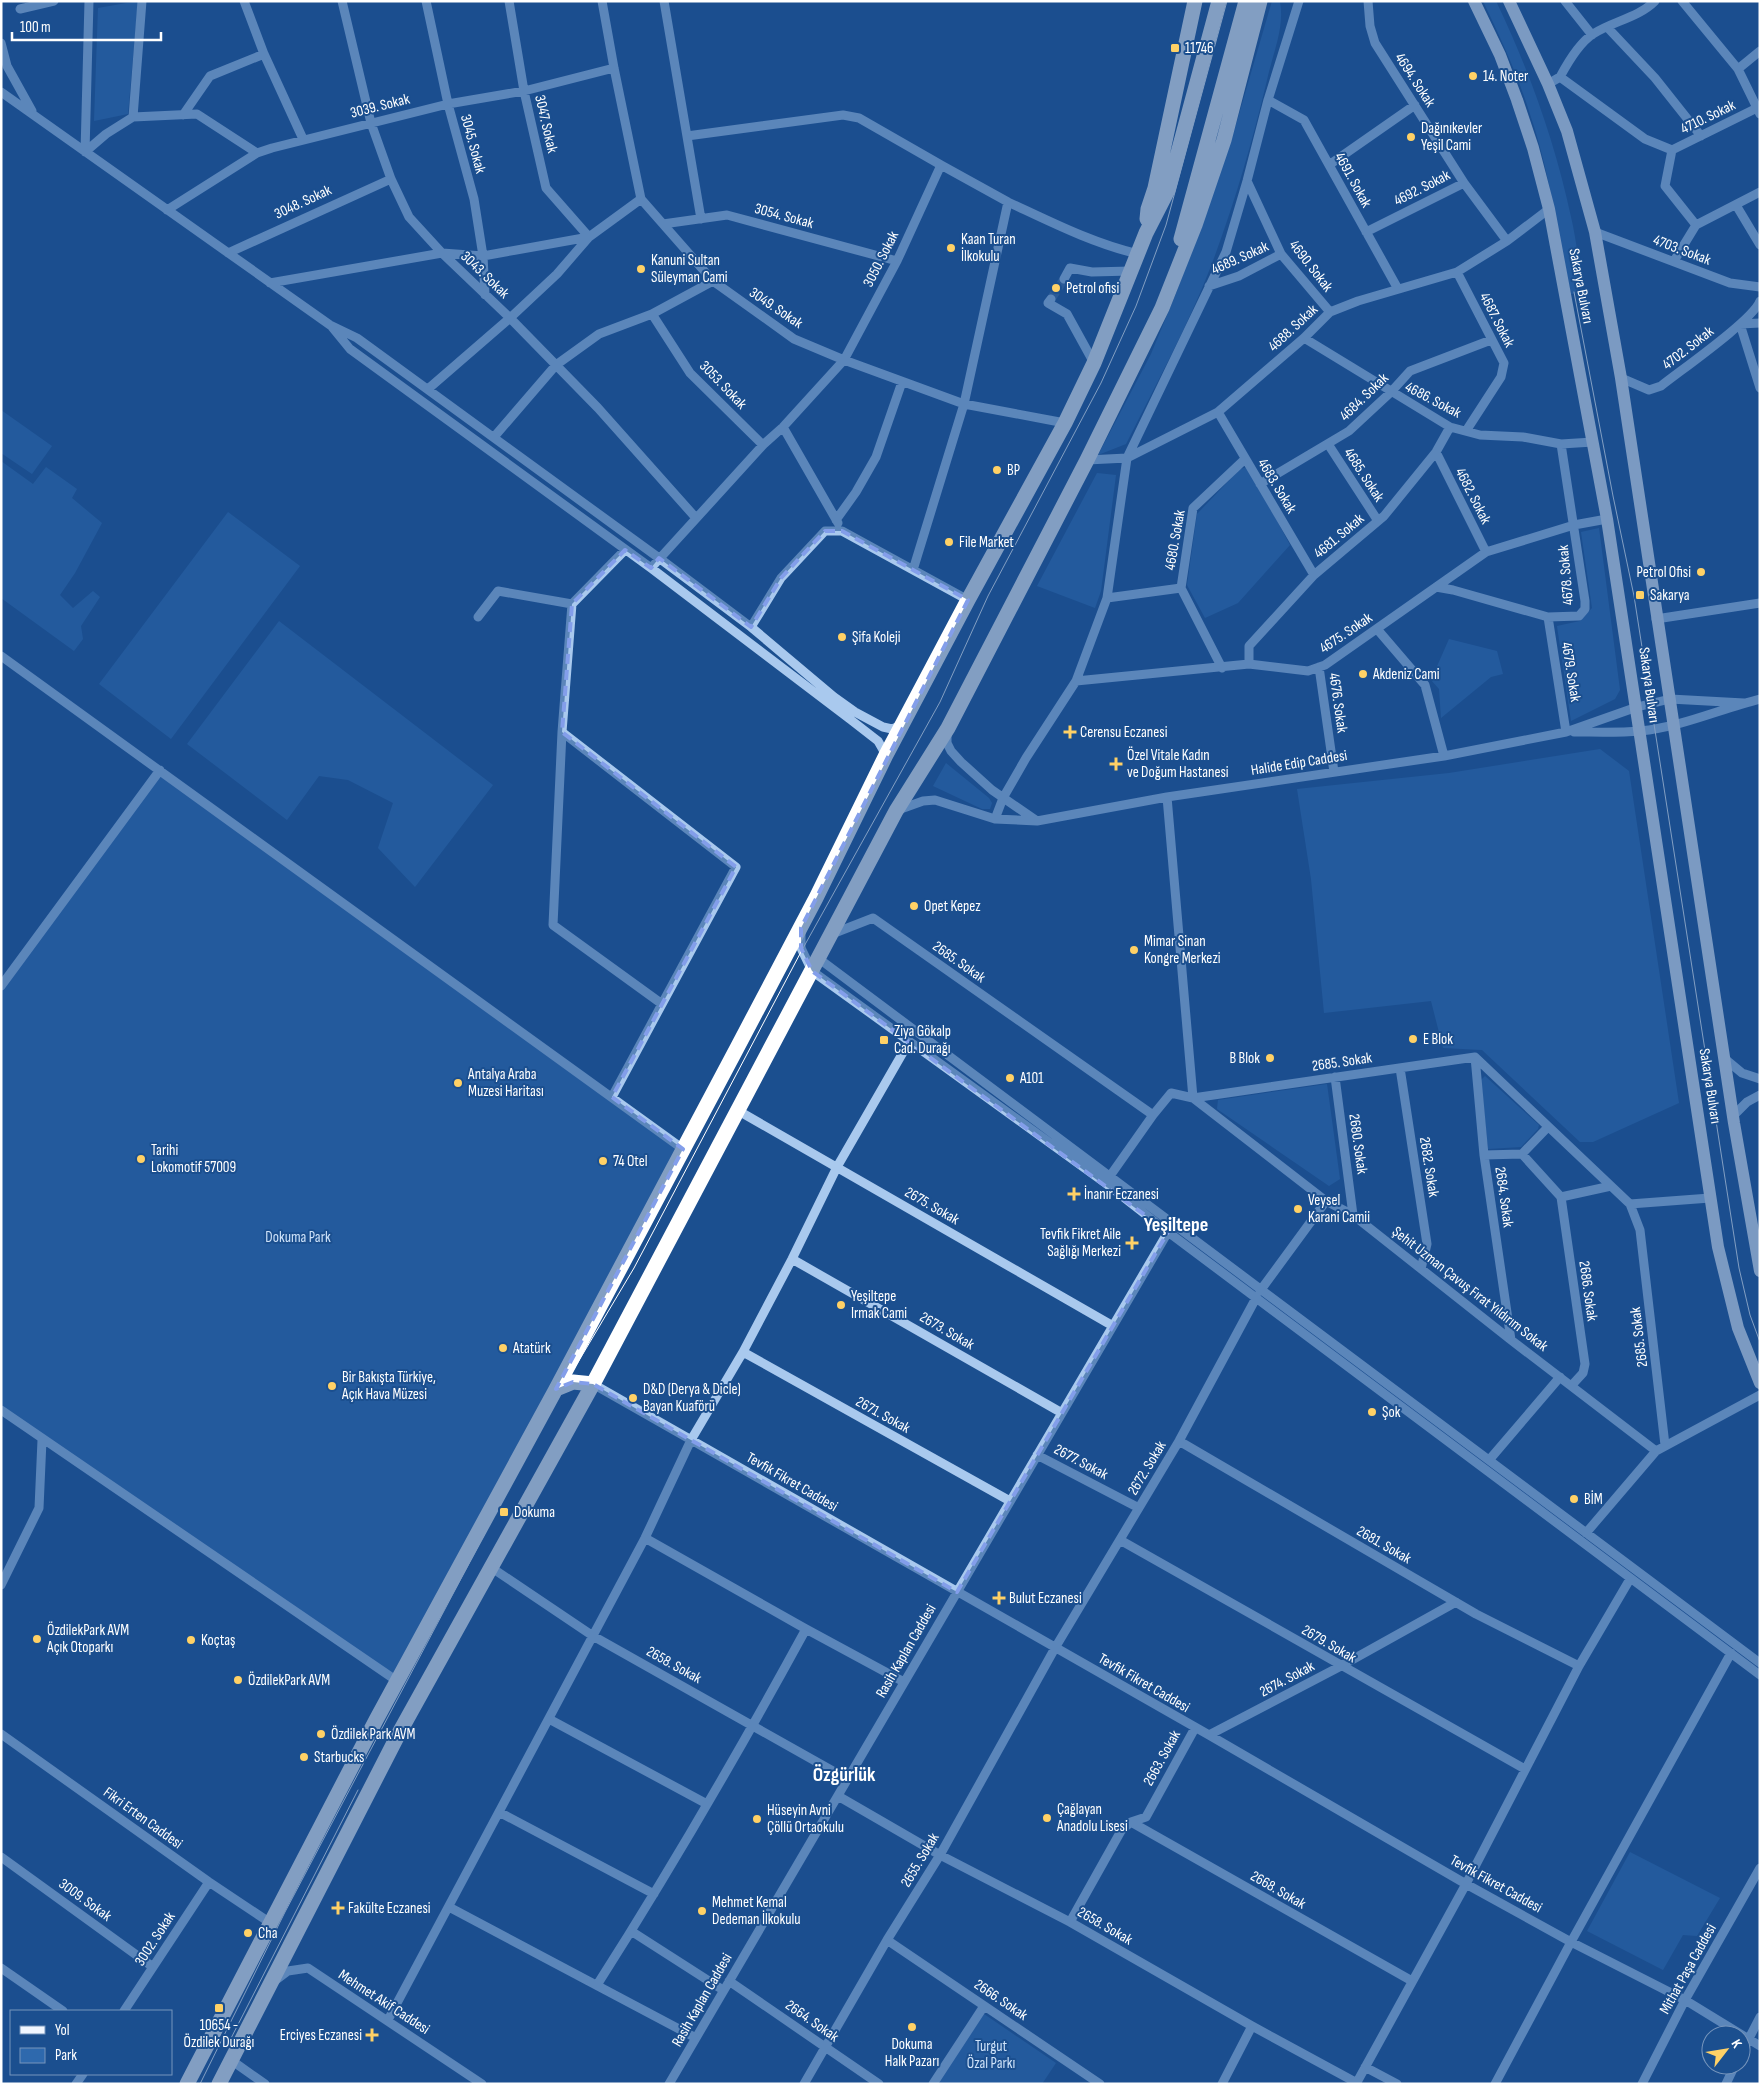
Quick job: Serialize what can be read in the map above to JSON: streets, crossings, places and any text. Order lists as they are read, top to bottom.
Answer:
{
  "streets": {
    "main road": ["Sakarya Bulvarı"],
    "street": [
      "4694. Sokak",
      "3039. Sokak",
      "4710. Sokak",
      "3047. Sokak",
      "3045. Sokak",
      "4691. Sokak",
      "4692. Sokak",
      "3048. Sokak",
      "3054. Sokak",
      "4703. Sokak",
      "4689. Sokak",
      "3050. Sokak",
      "4690. Sokak",
      "3043. Sokak",
      "3049. Sokak",
      "4687. Sokak",
      "4688. Sokak",
      "4702. Sokak",
      "3053. Sokak",
      "4684. Sokak",
      "4686. Sokak",
      "4685. Sokak",
      "4683. Sokak",
      "4682. Sokak",
      "4681. Sokak",
      "4680. Sokak",
      "4678. Sokak",
      "4675. Sokak",
      "4679. Sokak",
      "4676. Sokak",
      "Halide Edip Caddesi",
      "2685. Sokak",
      "2680. Sokak",
      "2682. Sokak",
      "2684. Sokak",
      "2675. Sokak",
      "Şehit Uzman Çavuş Fırat Yıldırım Sokak",
      "2686. Sokak",
      "2673. Sokak",
      "2671. Sokak",
      "2677. Sokak",
      "2672. Sokak",
      "Tevfik Fikret Caddesi",
      "2681. Sokak",
      "2679. Sokak",
      "Rasih Kaplan Caddesi",
      "2658. Sokak",
      "2674. Sokak",
      "2663. Sokak",
      "Fikri Erten Caddesi",
      "2655. Sokak",
      "2668. Sokak",
      "3009. Sokak",
      "3002. Sokak",
      "Mithat Paşa Caddesi",
      "2666. Sokak",
      "Mehmet Akif Caddesi",
      "2664. Sokak"
    ]
  },
  "crossings": [
    ["4694. Sokak", "4692. Sokak"],
    ["4694. Sokak", "4688. Sokak"],
    ["3039. Sokak", "3047. Sokak"],
    ["3039. Sokak", "3045. Sokak"],
    ["3039. Sokak", "3043. Sokak"],
    ["3039. Sokak", "3049. Sokak"],
    ["3045. Sokak", "3043. Sokak"],
    ["4691. Sokak", "4692. Sokak"],
    ["4691. Sokak", "4688. Sokak"],
    ["3048. Sokak", "3043. Sokak"],
    ["3054. Sokak", "3050. Sokak"],
    ["3054. Sokak", "3049. Sokak"],
    ["4703. Sokak", "Sakarya Bulvarı"],
    ["4689. Sokak", "4690. Sokak"],
    ["3050. Sokak", "3043. Sokak"],
    ["3050. Sokak", "3049. Sokak"],
    ["3050. Sokak", "3053. Sokak"],
    ["4690. Sokak", "4688. Sokak"],
    ["Sakarya Bulvarı", "4688. Sokak"],
    ["Sakarya Bulvarı", "4702. Sokak"],
    ["Sakarya Bulvarı", "4686. Sokak"],
    ["Sakarya Bulvarı", "4675. Sokak"],
    ["4687. Sokak", "4688. Sokak"],
    ["4687. Sokak", "4684. Sokak"],
    ["4687. Sokak", "4686. Sokak"],
    ["4688. Sokak", "4686. Sokak"],
    ["4688. Sokak", "4683. Sokak"],
    ["4684. Sokak", "4686. Sokak"],
    ["4684. Sokak", "4685. Sokak"],
    ["4684. Sokak", "4683. Sokak"],
    ["4686. Sokak", "4681. Sokak"],
    ["4686. Sokak", "4678. Sokak"],
    ["4685. Sokak", "4681. Sokak"],
    ["4683. Sokak", "4681. Sokak"],
    ["4683. Sokak", "4680. Sokak"],
    ["4682. Sokak", "4681. Sokak"],
    ["4682. Sokak", "4675. Sokak"],
    ["4681. Sokak", "4675. Sokak"],
    ["4680. Sokak", "4675. Sokak"],
    ["4678. Sokak", "4675. Sokak"],
    ["4678. Sokak", "4679. Sokak"],
    ["4675. Sokak", "4676. Sokak"],
    ["4679. Sokak", "Halide Edip Caddesi"],
    ["4676. Sokak", "Halide Edip Caddesi"],
    ["2685. Sokak", "2680. Sokak"],
    ["2685. Sokak", "2682. Sokak"],
    ["2685. Sokak", "2684. Sokak"],
    ["2685. Sokak", "Şehit Uzman Çavuş Fırat Yıldırım Sokak"],
    ["2680. Sokak", "Şehit Uzman Çavuş Fırat Yıldırım Sokak"],
    ["2682. Sokak", "Şehit Uzman Çavuş Fırat Yıldırım Sokak"],
    ["2684. Sokak", "Şehit Uzman Çavuş Fırat Yıldırım Sokak"],
    ["2675. Sokak", "Rasih Kaplan Caddesi"],
    ["Şehit Uzman Çavuş Fırat Yıldırım Sokak", "2686. Sokak"],
    ["Şehit Uzman Çavuş Fırat Yıldırım Sokak", "2672. Sokak"],
    ["2673. Sokak", "Rasih Kaplan Caddesi"],
    ["2671. Sokak", "Rasih Kaplan Caddesi"],
    ["2677. Sokak", "2672. Sokak"],
    ["2677. Sokak", "Rasih Kaplan Caddesi"],
    ["2672. Sokak", "Tevfik Fikret Caddesi"],
    ["2672. Sokak", "2681. Sokak"],
    ["2672. Sokak", "2679. Sokak"],
    ["2672. Sokak", "2655. Sokak"],
    ["Tevfik Fikret Caddesi", "Rasih Kaplan Caddesi"],
    ["Tevfik Fikret Caddesi", "2674. Sokak"],
    ["Tevfik Fikret Caddesi", "2663. Sokak"],
    ["Tevfik Fikret Caddesi", "2655. Sokak"],
    ["Tevfik Fikret Caddesi", "Mithat Paşa Caddesi"],
    ["2681. Sokak", "2674. Sokak"],
    ["2679. Sokak", "2674. Sokak"],
    ["Rasih Kaplan Caddesi", "2658. Sokak"],
    ["Rasih Kaplan Caddesi", "2664. Sokak"],
    ["2658. Sokak", "2663. Sokak"],
    ["2658. Sokak", "2655. Sokak"],
    ["2663. Sokak", "2668. Sokak"],
    ["Fikri Erten Caddesi", "3002. Sokak"],
    ["2655. Sokak", "2666. Sokak"],
    ["2655. Sokak", "2664. Sokak"],
    ["3009. Sokak", "3002. Sokak"]
  ],
  "districts": ["Yeşiltepe", "Özgürlük"],
  "parks": ["Dokuma Park", "Turgut Özal Parkı"],
  "places": {
    "transit": [
      "11746",
      "Sakarya",
      "Ziya Gökalp Cad. Durağı",
      "Dokuma",
      "10654 - Özdilek Durağı"
    ],
    "other": [
      "14. Noter",
      "Dağınıkevler Yeşil Cami",
      "Kaan Turan İlkokulu",
      "Kanuni Sultan Süleyman Cami",
      "Petrol ofisi",
      "BP",
      "File Market",
      "Petrol Ofisi",
      "Şifa Koleji",
      "Akdeniz Cami",
      "Opet Kepez",
      "Mimar Sinan Kongre Merkezi",
      "E Blok",
      "B Blok",
      "A101",
      "Antalya Araba Muzesi Haritası",
      "Tarihi Lokomotif 57009",
      "74 Otel",
      "Veysel Karani Camii",
      "Yeşiltepe Irmak Cami",
      "Atatürk",
      "Bir Bakışta Türkiye, Açık Hava Müzesi",
      "D&D (Derya & Dicle) Bayan Kuaförü",
      "Şok",
      "BİM",
      "ÖzdilekPark AVM Açık Otoparkı",
      "Koçtaş",
      "ÖzdilekPark AVM",
      "Özdilek Park AVM",
      "Starbucks",
      "Çağlayan Anadolu Lisesi",
      "Hüseyin Avni Çöllü Ortaokulu",
      "Mehmet Kemal Dedeman İlkokulu",
      "Cha",
      "Dokuma Halk Pazarı"
    ],
    "health": [
      "Cerensu Eczanesi",
      "Özel Vitale Kadın ve Doğum Hastanesi",
      "İnanır Eczanesi",
      "Tevfik Fikret Aile Sağlığı Merkezi",
      "Bulut Eczanesi",
      "Fakülte Eczanesi",
      "Erciyes Eczanesi"
    ]
  },
  "legend": ["Yol", "Park"],
  "scale_bar": "100 m",
  "north": "top right"
}
